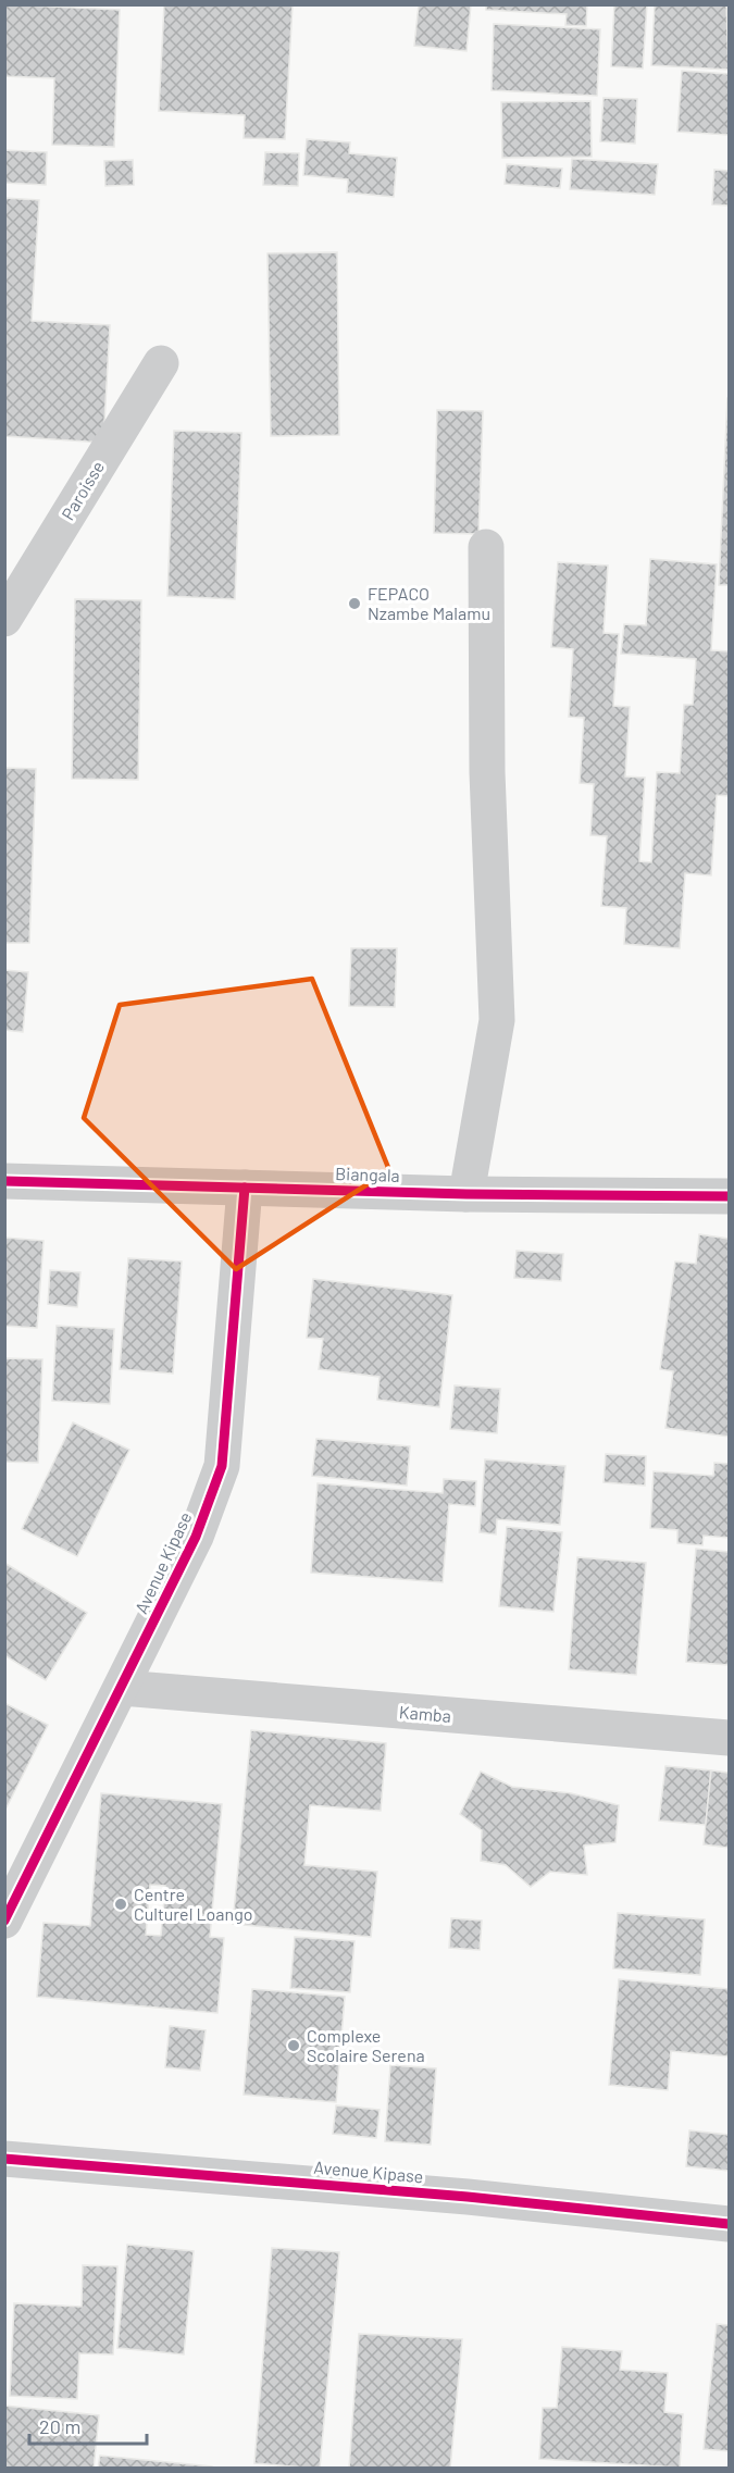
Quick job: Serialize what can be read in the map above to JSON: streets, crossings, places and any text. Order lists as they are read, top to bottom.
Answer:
{
  "streets": {
    "street": [
      "Paroisse",
      "Biangala",
      "Avenue Kipase",
      "Kamba"
    ]
  },
  "crossings": [
    ["Biangala", "Avenue Kipase"],
    ["Avenue Kipase", "Kamba"]
  ],
  "places": ["FEPACO Nzambe Malamu", "Centre Culturel Loango", "Complexe Scolaire Serena"],
  "scale_bar": "20 m"
}
